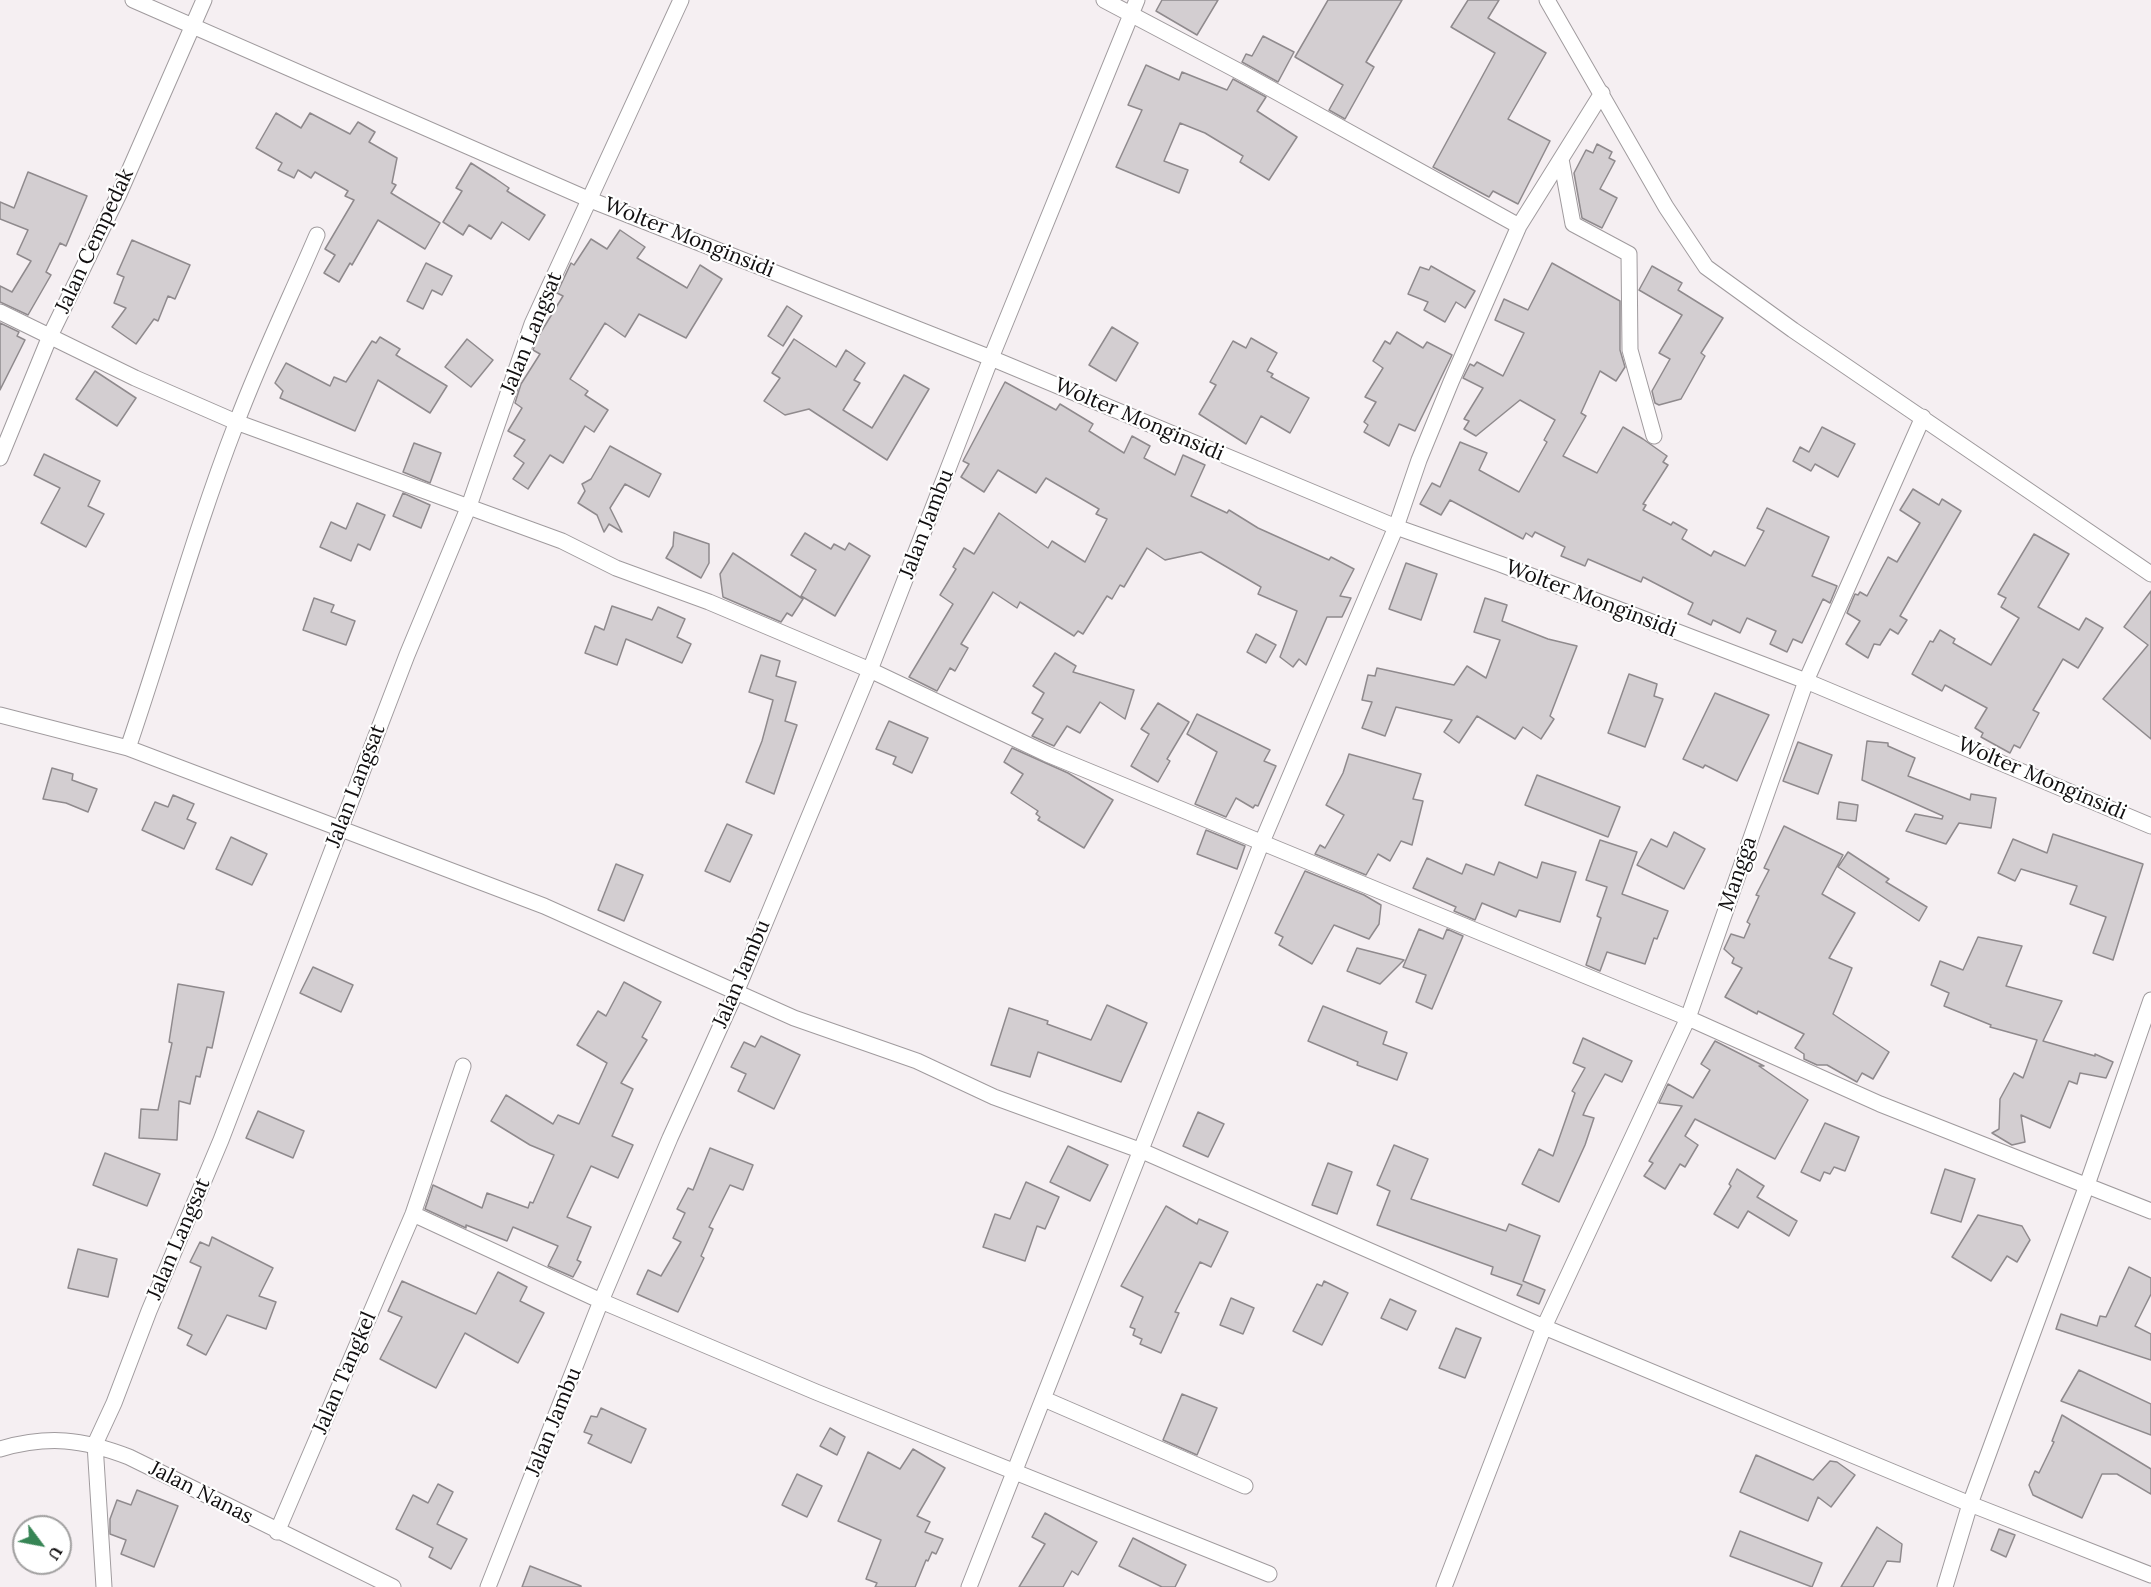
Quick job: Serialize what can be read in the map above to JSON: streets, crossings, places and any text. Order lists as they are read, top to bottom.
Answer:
{
  "streets": {
    "street": [
      "Wolter Monginsidi",
      "Jalan Cempedak",
      "Jalan Langsat",
      "Jalan Jambu",
      "Mangga",
      "Jalan Tangkel",
      "Jalan Nanas"
    ]
  },
  "crossings": [
    ["Wolter Monginsidi", "Jalan Cempedak"],
    ["Wolter Monginsidi", "Jalan Langsat"],
    ["Wolter Monginsidi", "Jalan Jambu"],
    ["Wolter Monginsidi", "Mangga"],
    ["Jalan Langsat", "Jalan Nanas"],
    ["Jalan Tangkel", "Jalan Nanas"]
  ],
  "north": "bottom right"
}
